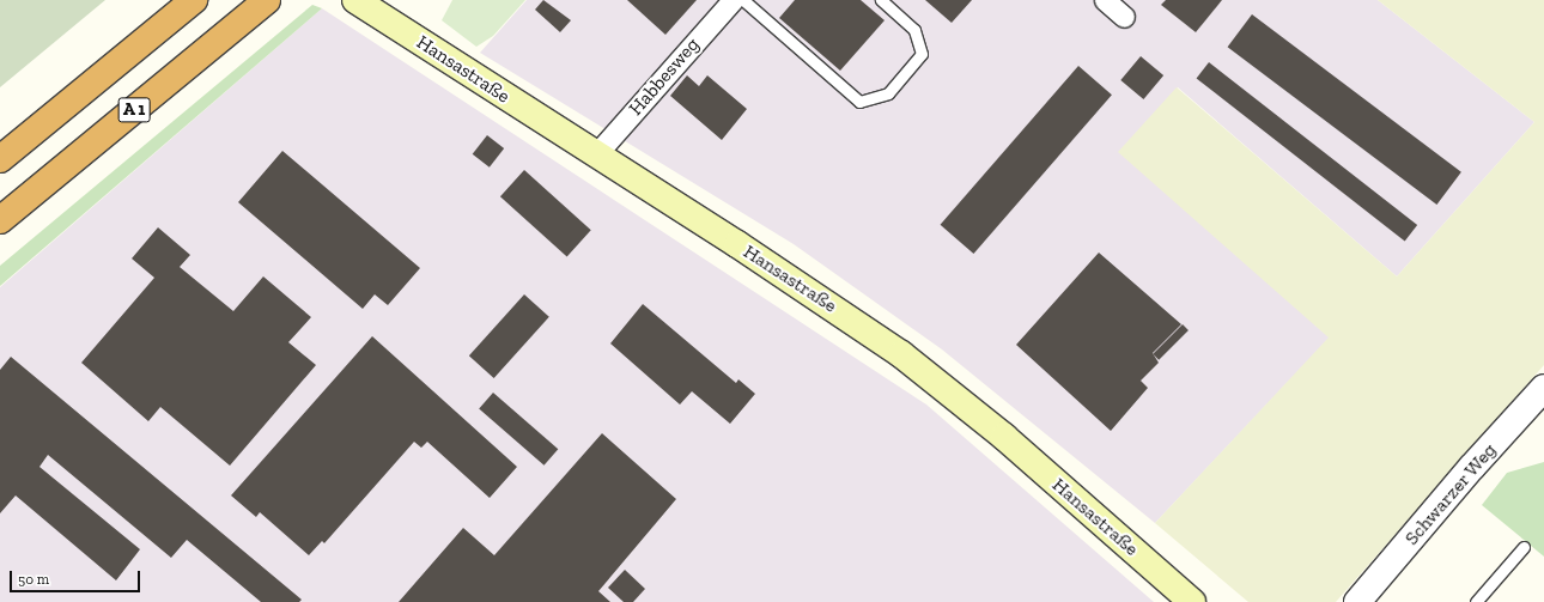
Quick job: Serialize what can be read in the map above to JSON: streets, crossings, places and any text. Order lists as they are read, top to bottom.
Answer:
{
  "streets": {
    "highway": ["A 1"],
    "main road": ["Hansastraße"],
    "street": ["Habbesweg", "Schwarzer Weg"]
  },
  "crossings": [
    ["Hansastraße", "Habbesweg"]
  ],
  "scale_bar": "50 m"
}
